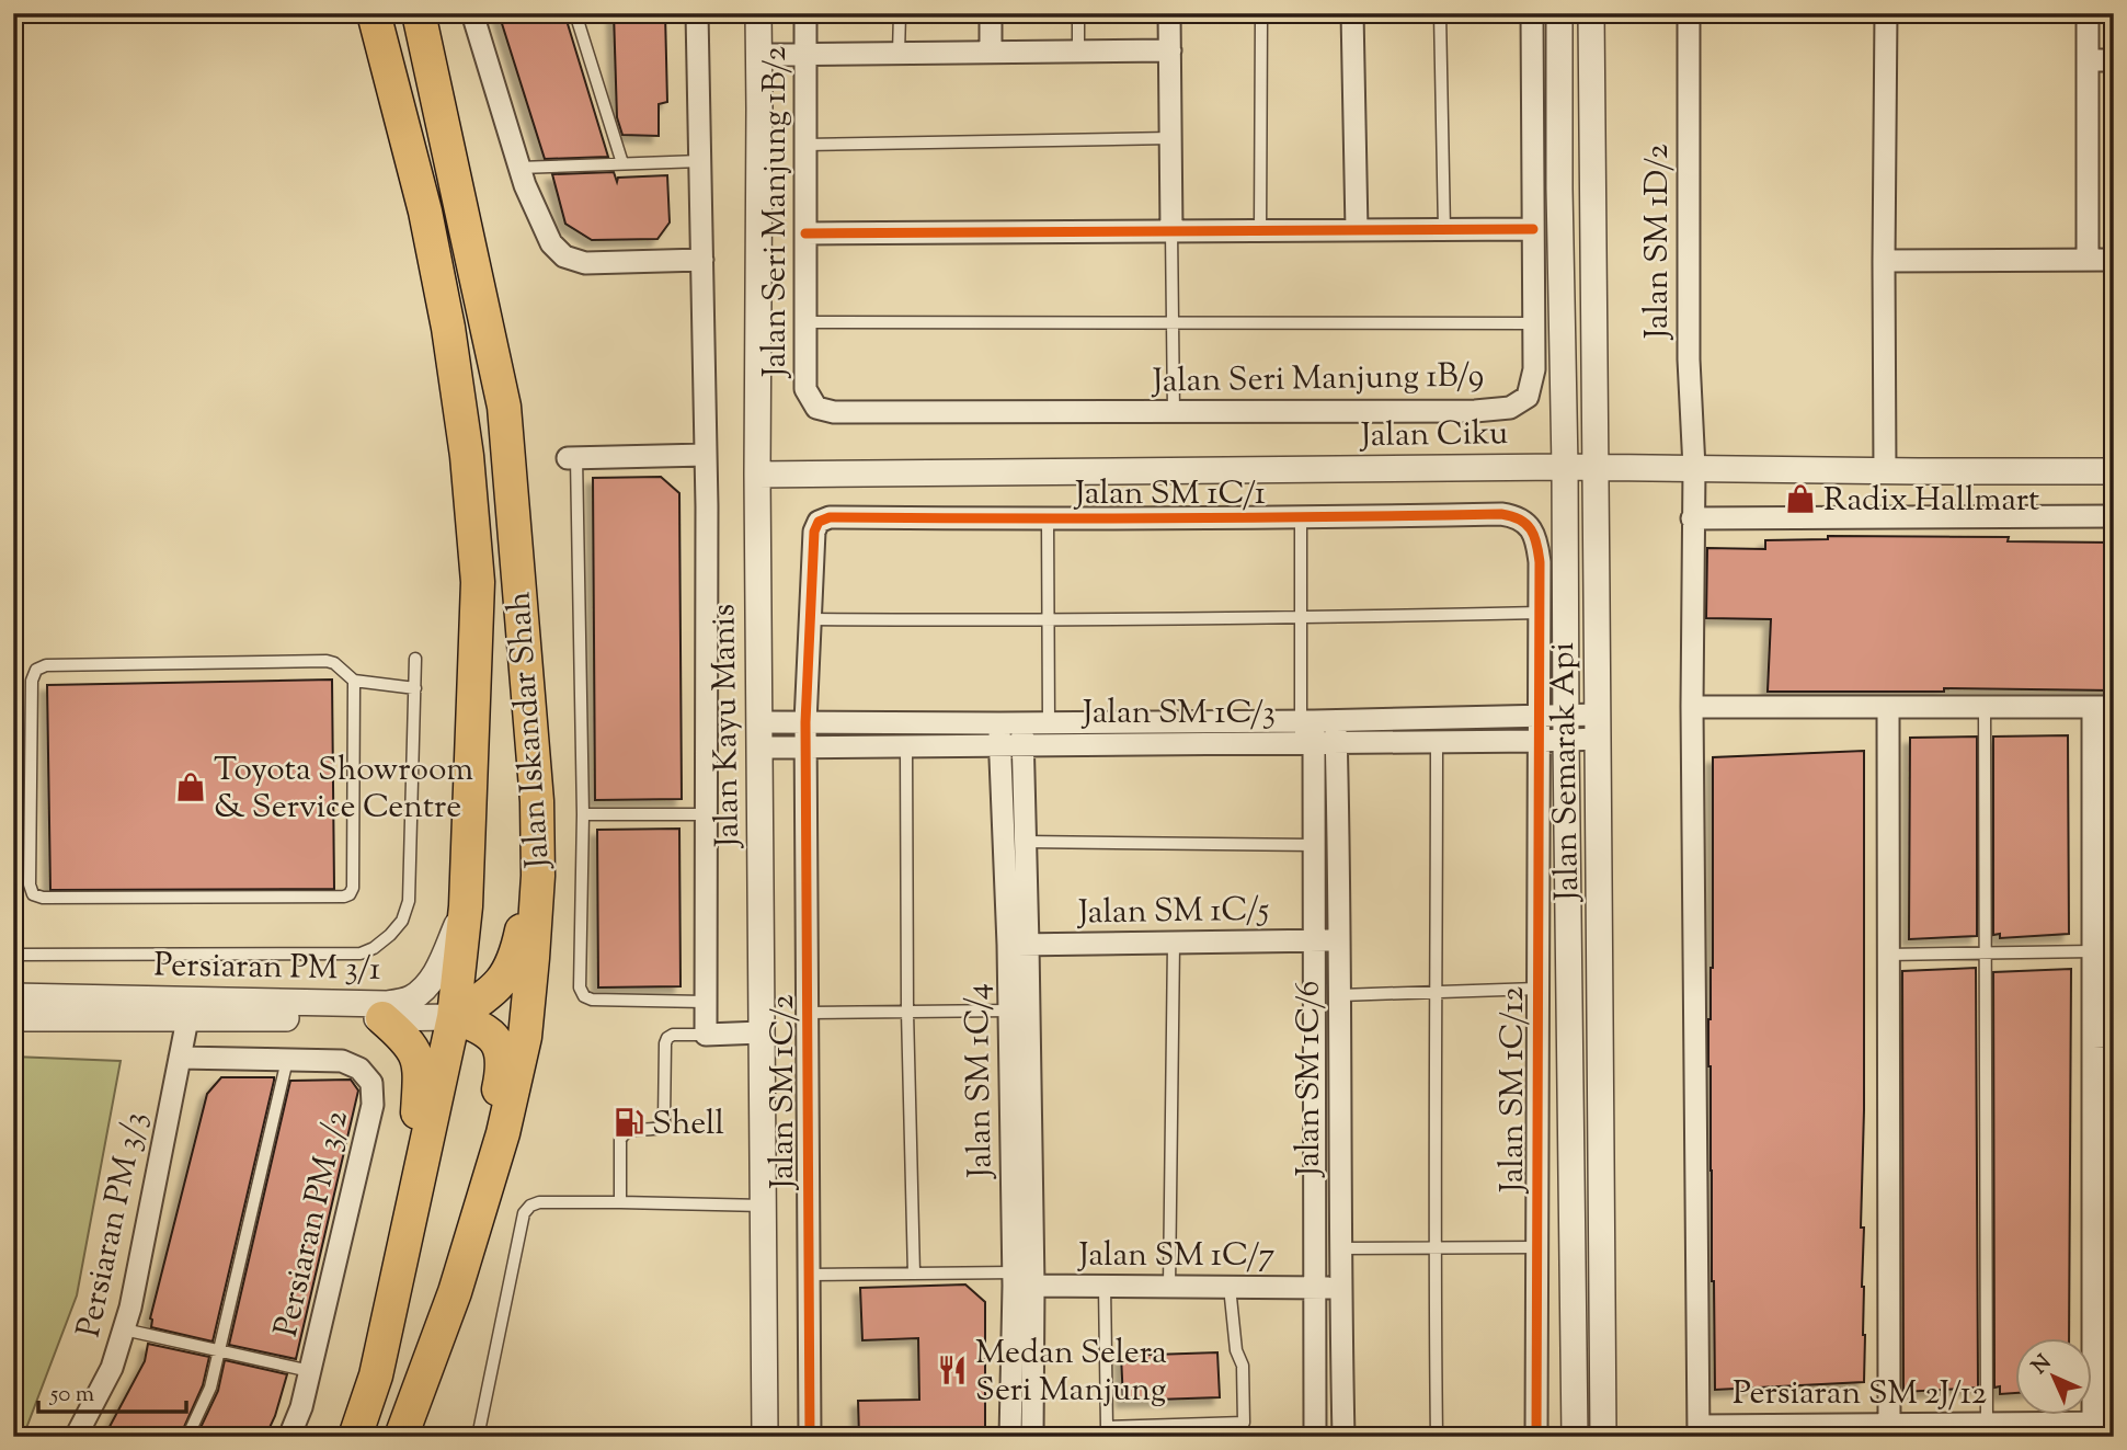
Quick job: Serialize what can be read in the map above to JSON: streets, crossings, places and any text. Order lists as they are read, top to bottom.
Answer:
{
  "streets": {
    "main road": ["Jalan Iskandar Shah"],
    "street": [
      "Jalan Seri Manjung 1B/2",
      "Jalan SM 1D/2",
      "Jalan Seri Manjung 1B/9",
      "Jalan Ciku",
      "Jalan SM 1C/1",
      "Jalan SM 1C/3",
      "Jalan Kayu Manis",
      "Jalan Semarak Api",
      "Jalan SM 1C/5",
      "Persiaran PM 3/1",
      "Jalan SM 1C/6",
      "Jalan SM 1C/4",
      "Jalan SM 1C/12",
      "Jalan SM 1C/2",
      "Persiaran PM 3/2",
      "Persiaran PM 3/3",
      "Jalan SM 1C/7",
      "Persiaran SM 2J/12"
    ]
  },
  "crossings": [
    ["Jalan Seri Manjung 1B/2", "Jalan Seri Manjung 1B/9"],
    ["Jalan SM 1D/2", "Jalan Ciku"],
    ["Jalan SM 1D/2", "Persiaran SM 2J/12"],
    ["Jalan Ciku", "Jalan Kayu Manis"],
    ["Jalan Ciku", "Jalan Semarak Api"],
    ["Jalan SM 1C/1", "Jalan SM 1C/3"],
    ["Jalan SM 1C/1", "Jalan SM 1C/12"],
    ["Jalan SM 1C/1", "Jalan SM 1C/2"],
    ["Jalan SM 1C/3", "Jalan Kayu Manis"],
    ["Jalan SM 1C/3", "Jalan Semarak Api"],
    ["Jalan SM 1C/3", "Jalan SM 1C/6"],
    ["Jalan SM 1C/3", "Jalan SM 1C/4"],
    ["Jalan SM 1C/3", "Jalan SM 1C/12"],
    ["Jalan SM 1C/3", "Jalan SM 1C/2"],
    ["Jalan Iskandar Shah", "Persiaran PM 3/1"],
    ["Jalan SM 1C/5", "Jalan SM 1C/6"],
    ["Jalan SM 1C/5", "Jalan SM 1C/4"],
    ["Persiaran PM 3/1", "Persiaran PM 3/3"],
    ["Jalan SM 1C/6", "Jalan SM 1C/7"],
    ["Jalan SM 1C/4", "Jalan SM 1C/7"],
    ["Persiaran PM 3/2", "Persiaran PM 3/3"]
  ],
  "places": {
    "shop": ["Radix Hallmart", "Toyota Showroom & Service Centre"],
    "fuel station": ["Shell"],
    "restaurant": ["Medan Selera Seri Manjung"]
  },
  "scale_bar": "50 m",
  "north": "top left"
}
